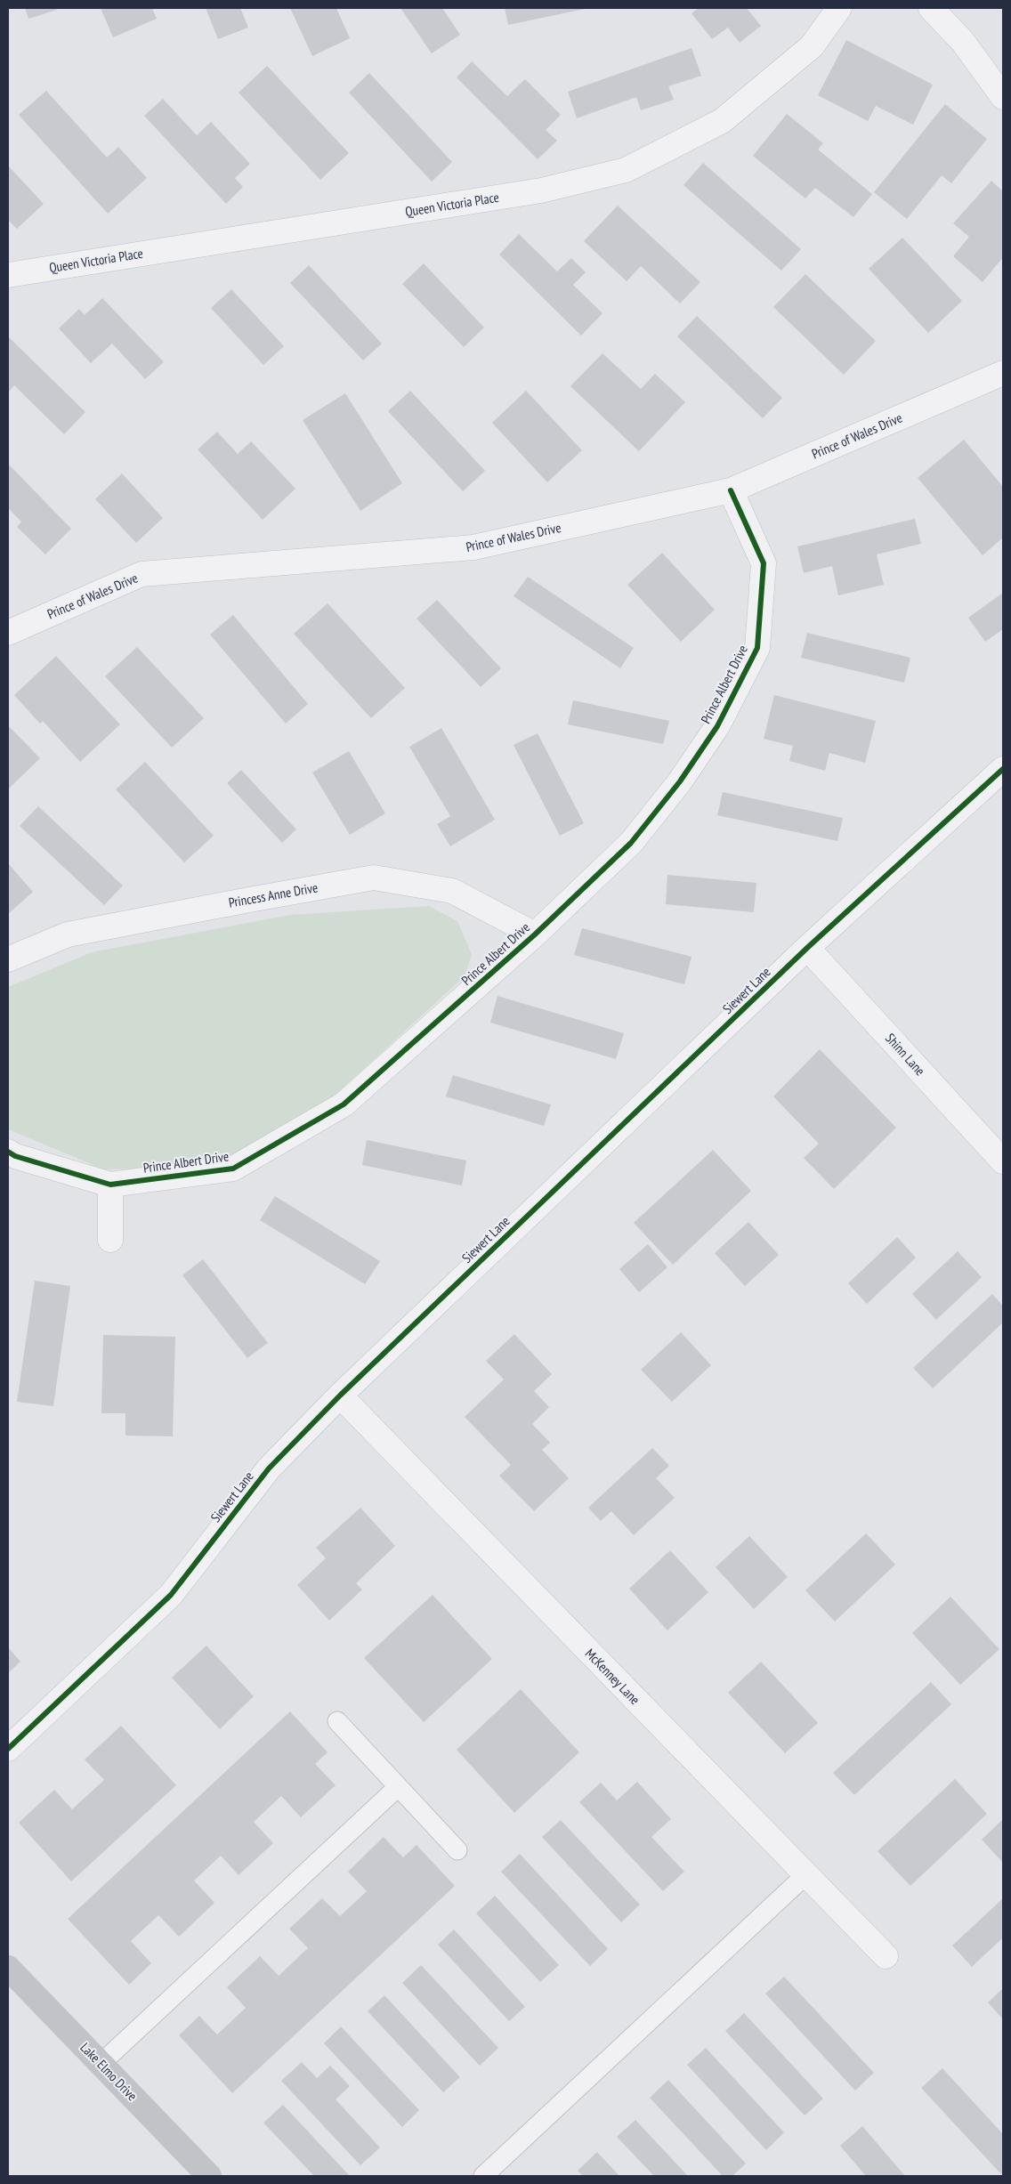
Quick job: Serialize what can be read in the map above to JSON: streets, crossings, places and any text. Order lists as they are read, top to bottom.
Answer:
{
  "streets": {
    "main road": ["Lake Elmo Drive"],
    "street": [
      "Queen Victoria Place",
      "Prince of Wales Drive",
      "Prince Albert Drive",
      "Princess Anne Drive",
      "Siewert Lane",
      "Shinn Lane",
      "McKenney Lane"
    ]
  },
  "crossings": [
    ["Prince of Wales Drive", "Prince Albert Drive"],
    ["Prince Albert Drive", "Princess Anne Drive"],
    ["Siewert Lane", "Shinn Lane"],
    ["Siewert Lane", "McKenney Lane"]
  ]
}
